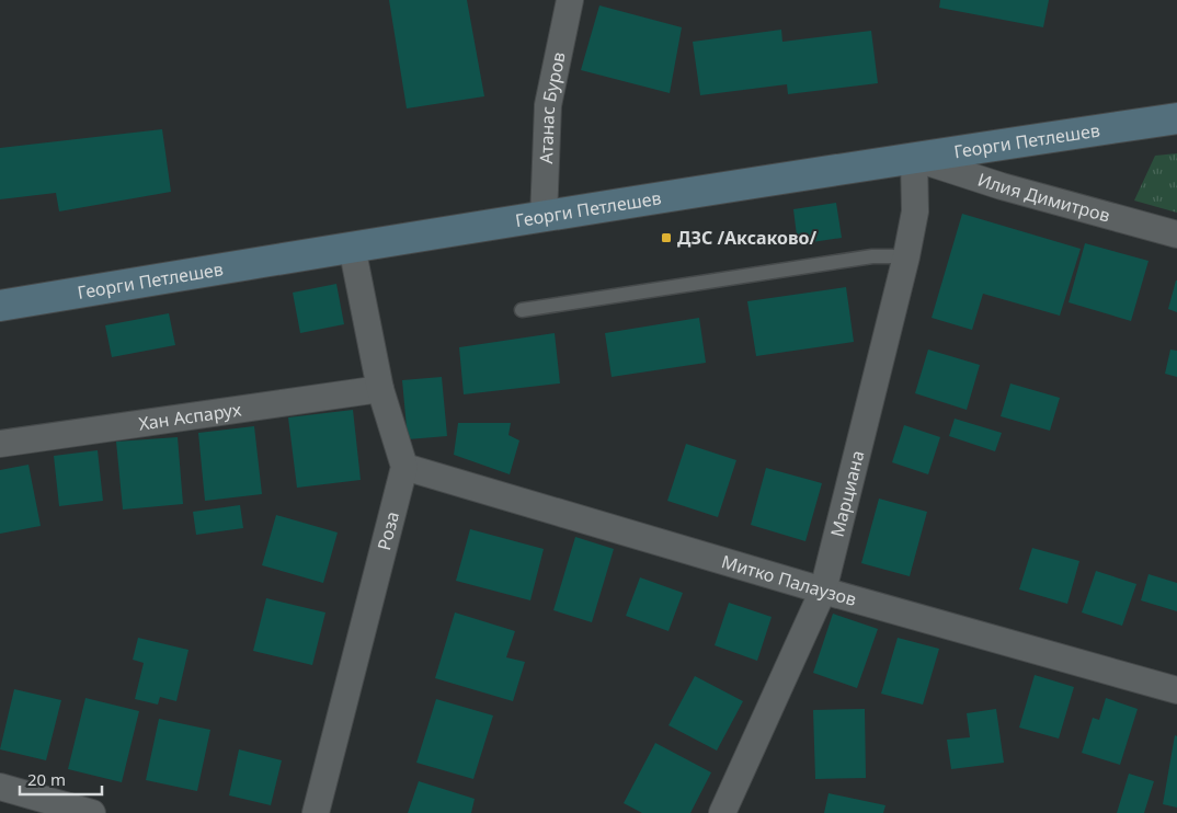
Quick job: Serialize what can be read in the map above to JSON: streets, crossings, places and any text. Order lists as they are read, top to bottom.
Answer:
{
  "streets": {
    "main road": ["Георги Петлешев"],
    "street": [
      "Атанас Буров",
      "Илия Димитров",
      "Хан Аспарух",
      "Марциана",
      "Роза",
      "Митко Палаузов"
    ]
  },
  "crossings": [
    ["Атанас Буров", "Георги Петлешев"],
    ["Георги Петлешев", "Илия Димитров"],
    ["Георги Петлешев", "Марциана"],
    ["Илия Димитров", "Марциана"],
    ["Марциана", "Митко Палаузов"],
    ["Роза", "Митко Палаузов"]
  ],
  "places": {
    "transit": ["ДЗС /Аксаково/"]
  },
  "scale_bar": "20 m"
}
